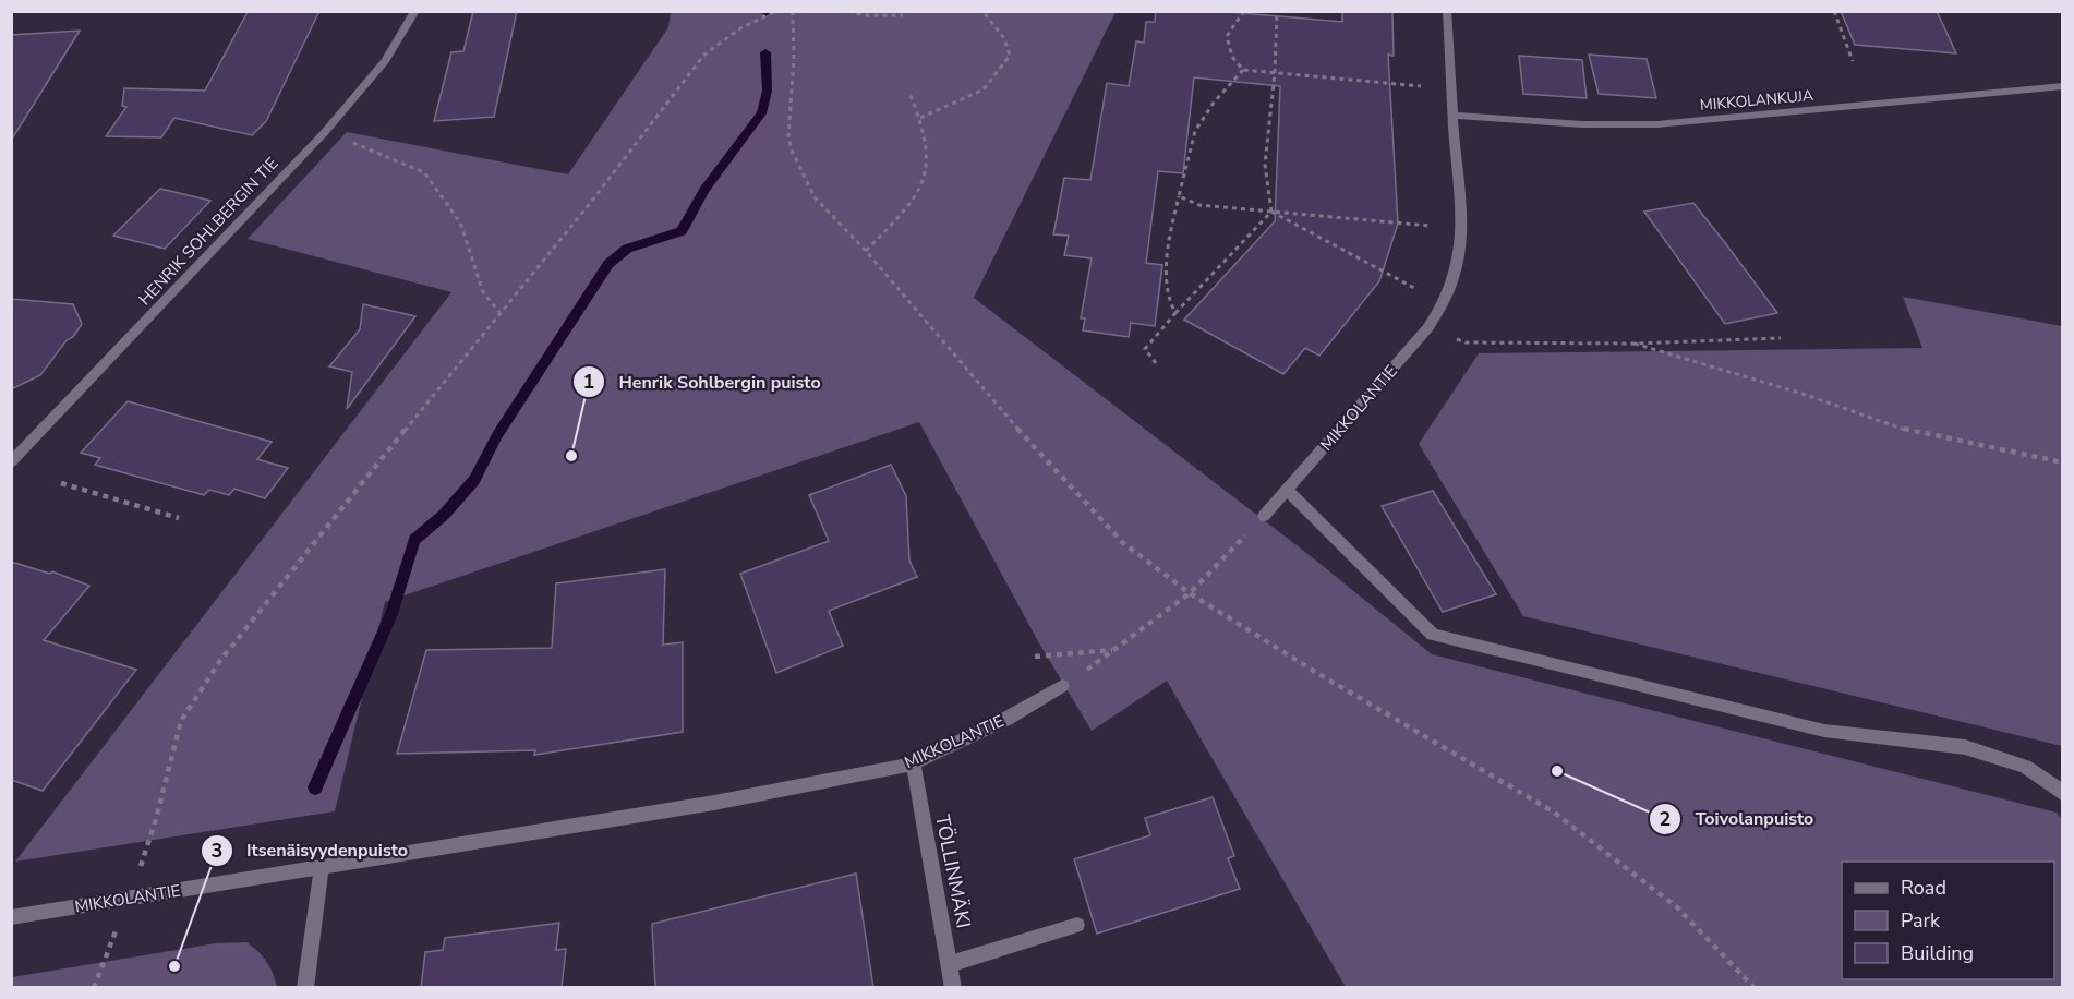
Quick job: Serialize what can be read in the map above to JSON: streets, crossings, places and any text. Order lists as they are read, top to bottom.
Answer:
{
  "streets": {
    "street": [
      "MIKKOLANKUJA",
      "HENRIK SOHLBERGIN TIE",
      "MIKKOLANTIE",
      "TÖLLINMÄKI"
    ]
  },
  "crossings": [
    ["MIKKOLANKUJA", "MIKKOLANTIE"],
    ["MIKKOLANTIE", "TÖLLINMÄKI"]
  ],
  "places": ["Henrik Sohlbergin puisto", "Toivolanpuisto", "Itsenäisyydenpuisto"],
  "legend": ["Road", "Park", "Building"]
}
